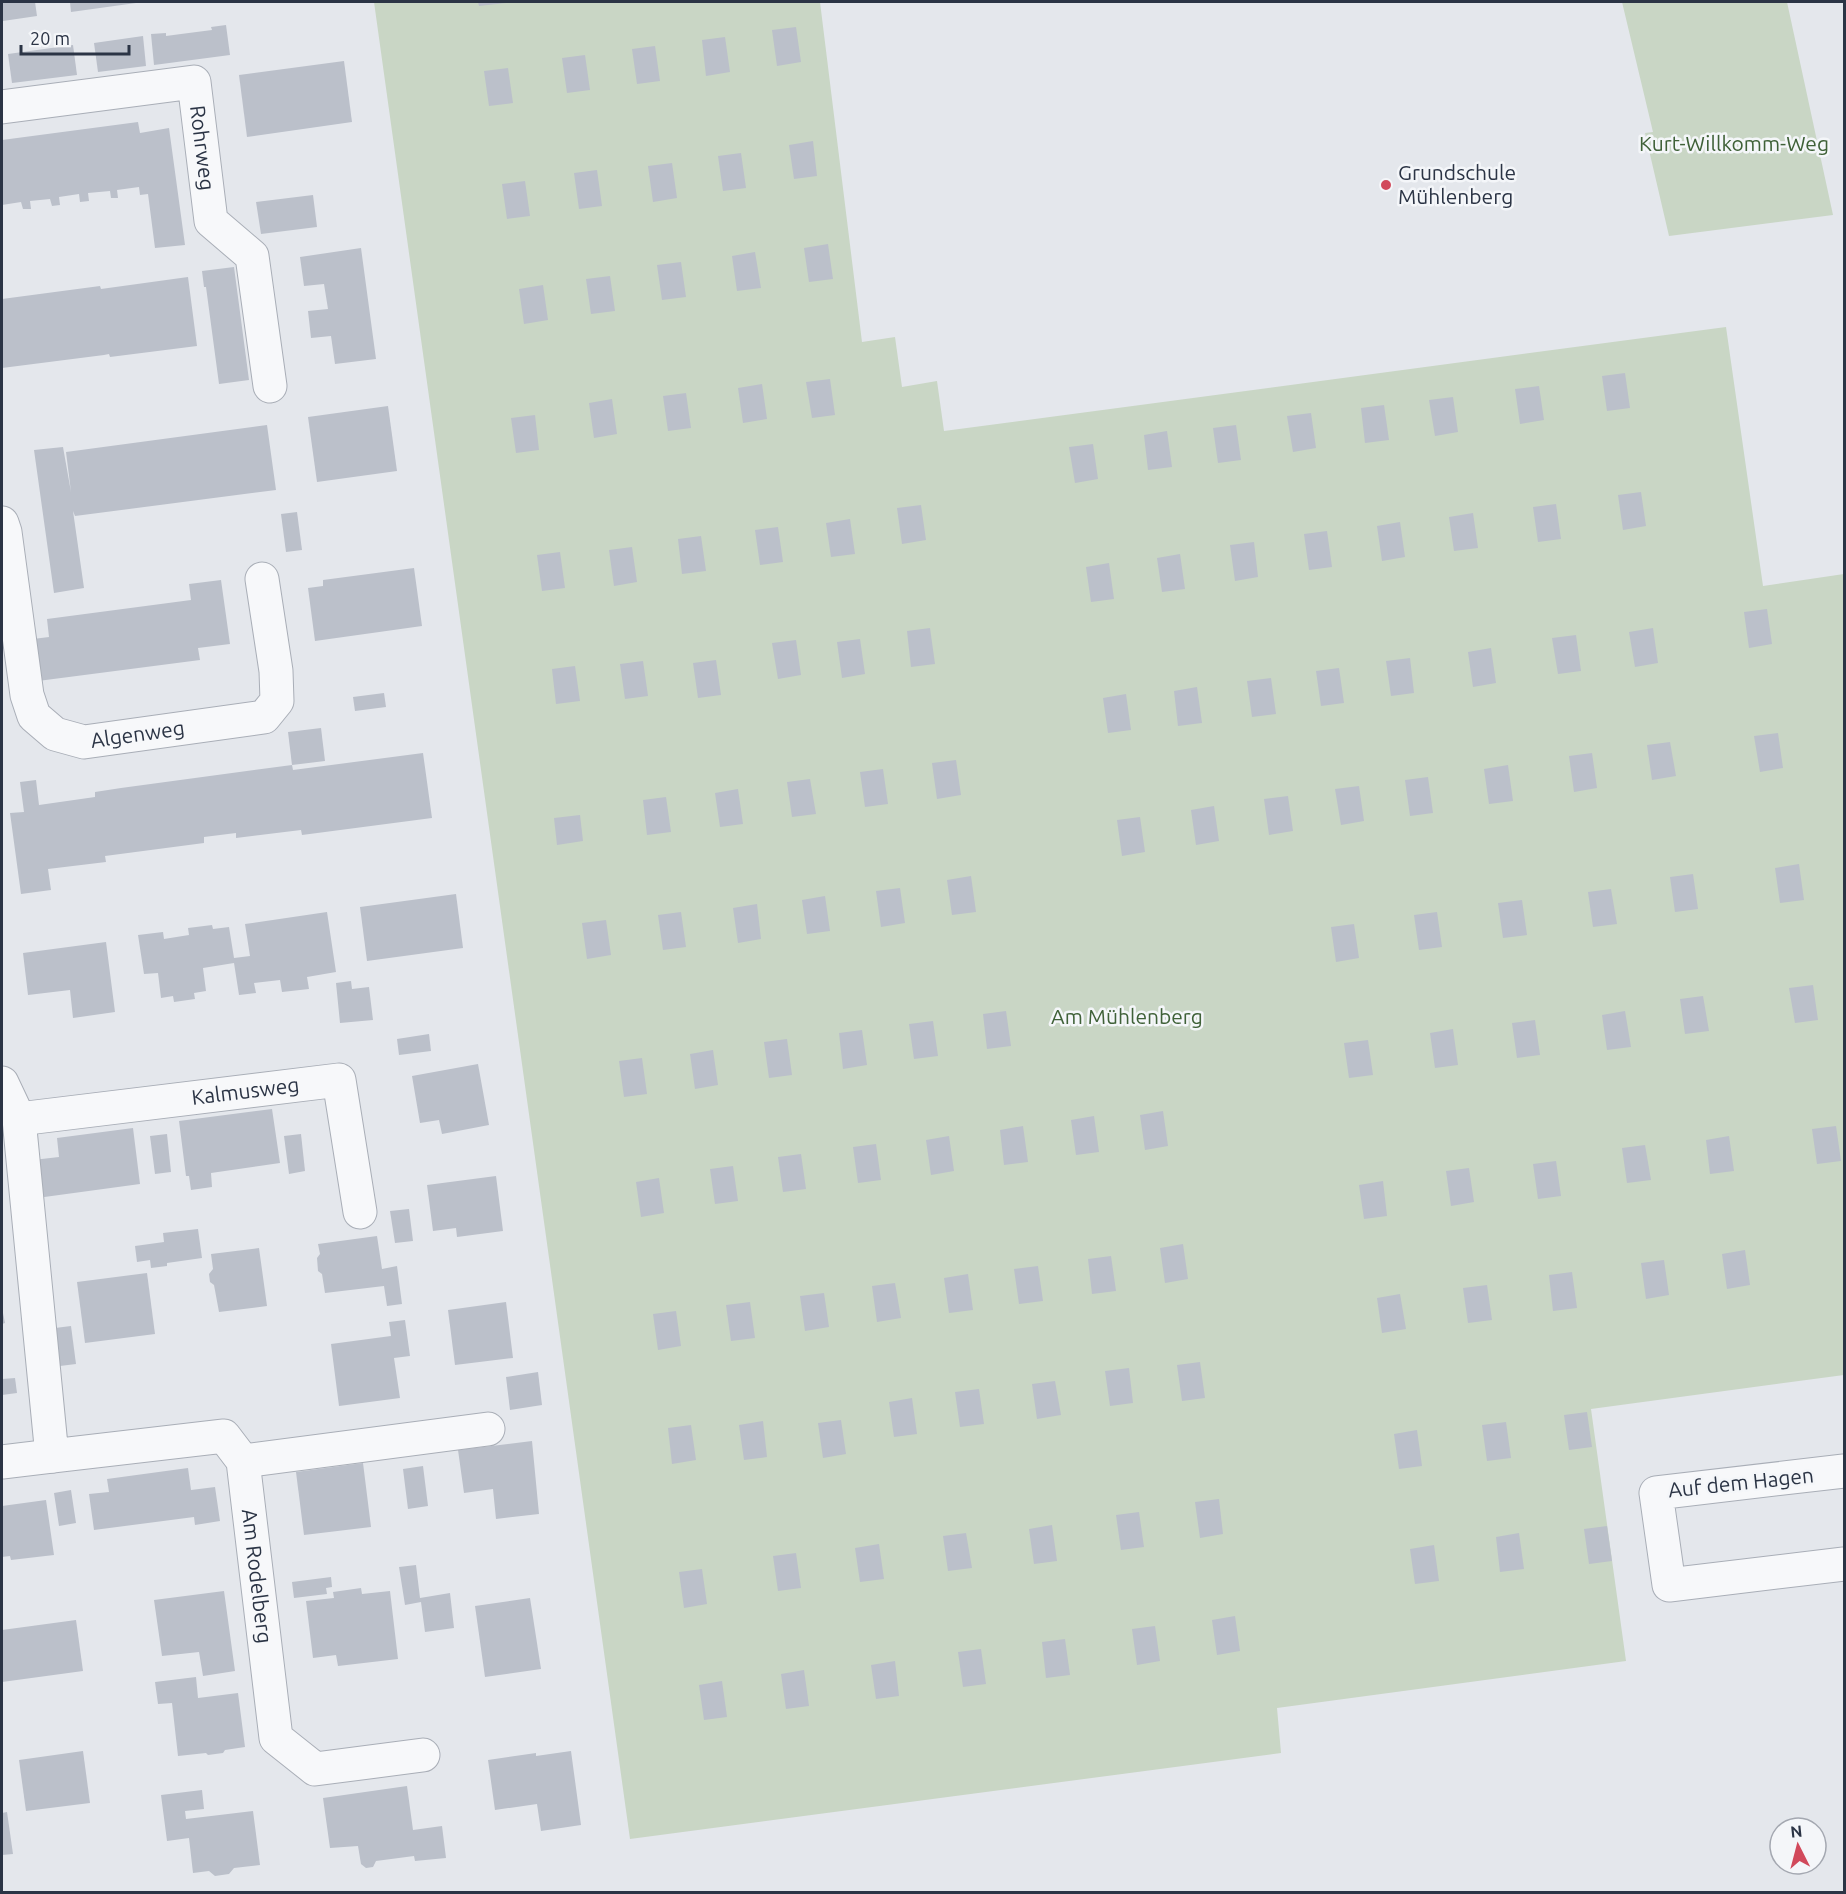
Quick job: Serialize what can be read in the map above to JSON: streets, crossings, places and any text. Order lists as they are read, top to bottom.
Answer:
{
  "streets": {
    "street": [
      "Rohrweg",
      "Algenweg",
      "Kalmusweg",
      "Auf dem Hagen",
      "Am Rodelberg"
    ]
  },
  "parks": ["Kurt-Willkomm-Weg", "Am Mühlenberg"],
  "places": ["Grundschule Mühlenberg"],
  "scale_bar": "20 m",
  "north": "top"
}
